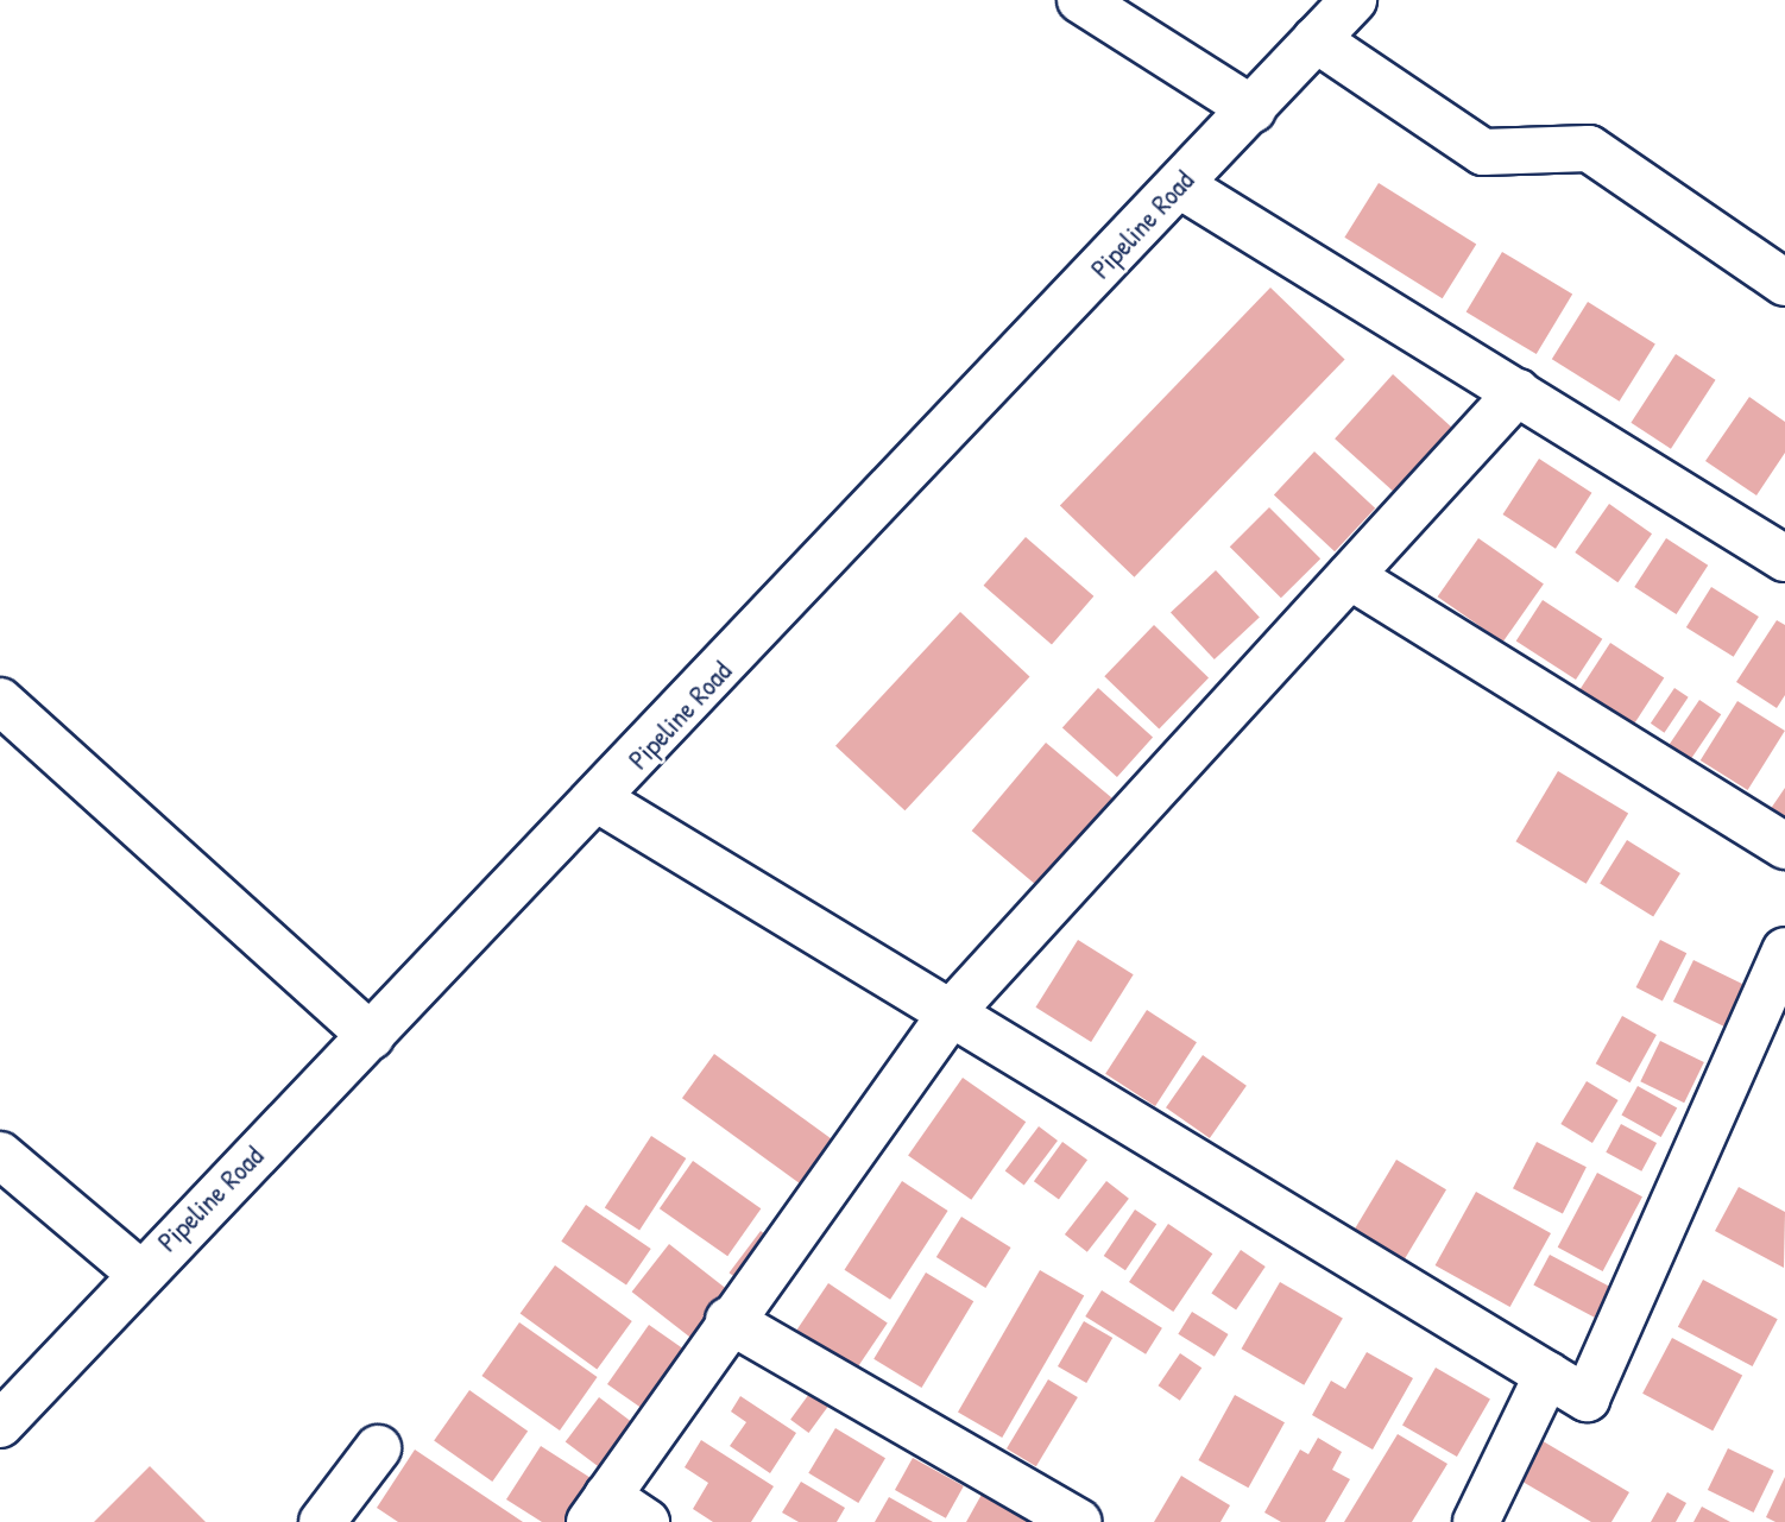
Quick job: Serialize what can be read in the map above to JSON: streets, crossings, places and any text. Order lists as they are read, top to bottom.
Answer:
{
  "streets": {
    "street": ["Pipeline Road"]
  }
}
